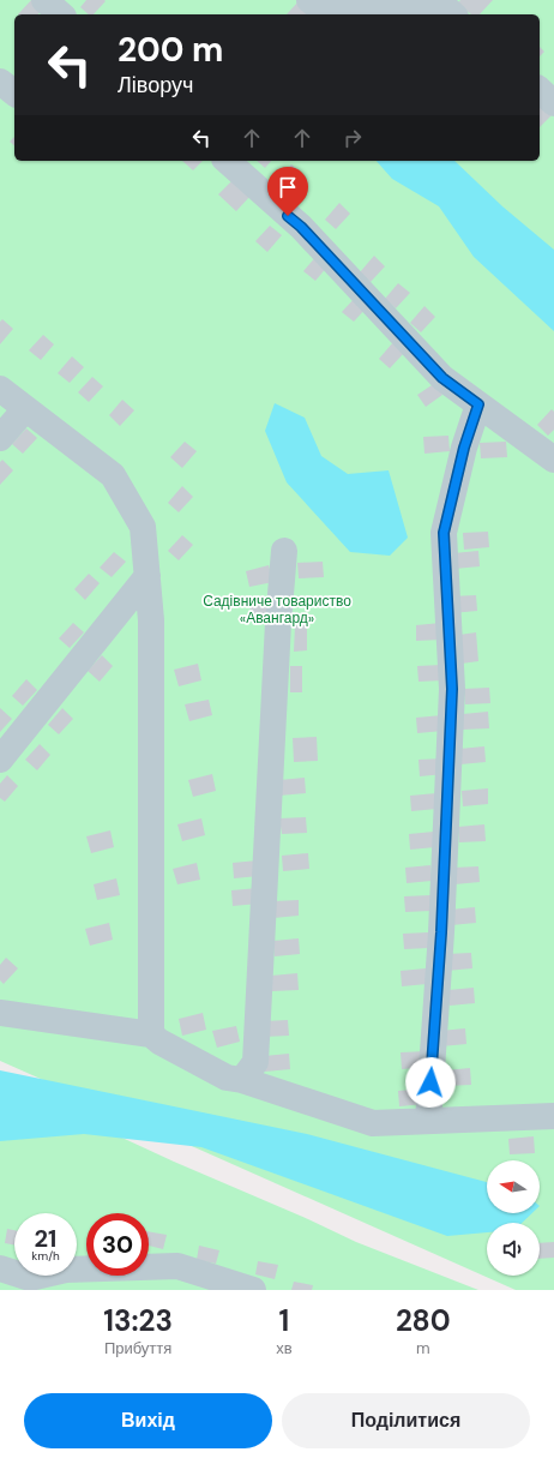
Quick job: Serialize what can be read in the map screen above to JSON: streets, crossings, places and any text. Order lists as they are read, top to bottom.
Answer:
{
  "parks": ["Садівниче товариство «Авангард»"],
  "north": "left",
  "page": {
    "turn": ["200 m", "Ліворуч"],
    "speed": "21 km/h",
    "limit": "30",
    "eta": [
      "13:23",
      "Прибуття",
      "1",
      "хв",
      "280",
      "m"
    ],
    "buttons": ["Вихід", "Поділитися"]
  }
}
